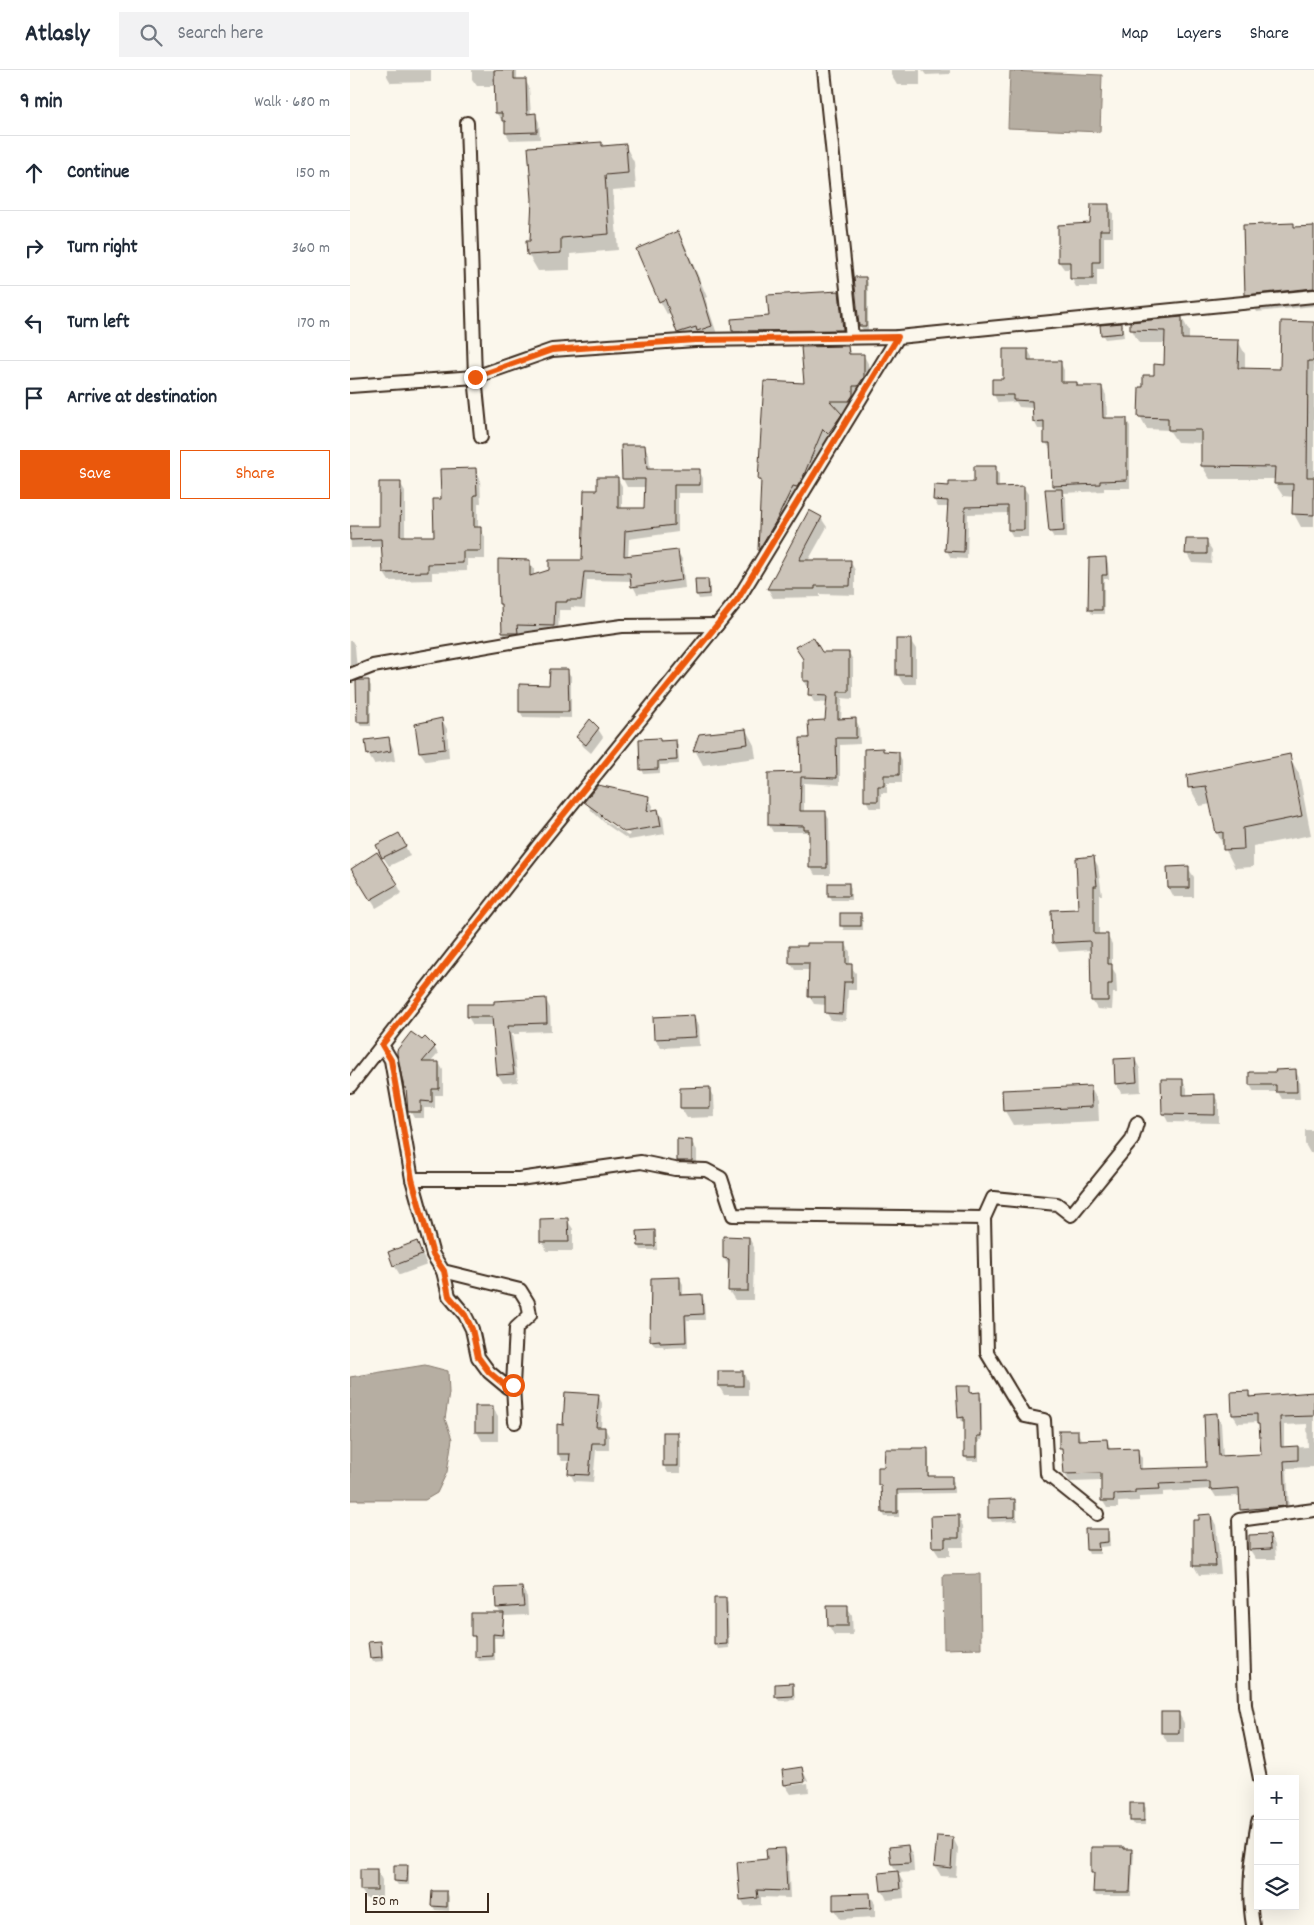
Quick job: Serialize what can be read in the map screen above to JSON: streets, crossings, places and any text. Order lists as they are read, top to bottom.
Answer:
{
  "scale_bar": "50 m",
  "page": {
    "header": "Atlasly",
    "search": "Search here",
    "nav": ["Map", "Layers", "Share"],
    "heading": ["9 min", "Walk · 680 m"],
    "list": [
      ["Continue", "150 m"],
      ["Turn right", "360 m"],
      ["Turn left", "170 m"],
      "Arrive at destination"
    ],
    "buttons": ["Save", "Share"],
    "map_buttons": ["+", "−"],
    "scale": "50 m"
  }
}
